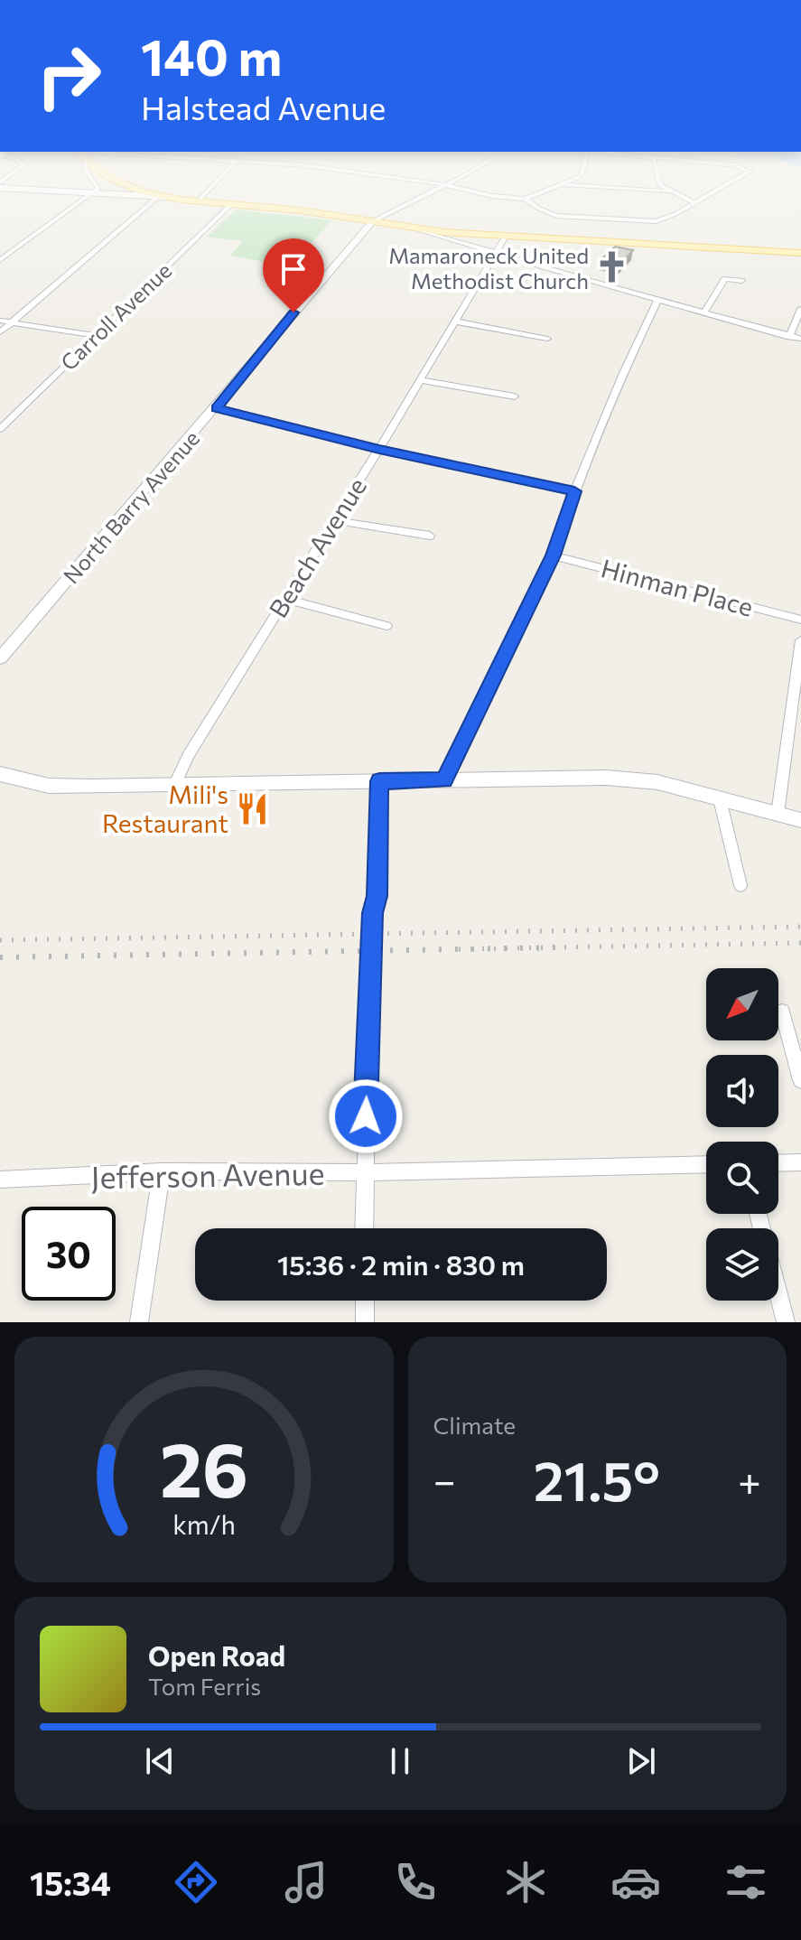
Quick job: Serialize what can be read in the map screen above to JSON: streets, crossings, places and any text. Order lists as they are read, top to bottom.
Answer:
{
  "streets": {
    "street": [
      "Carroll Avenue",
      "North Barry Avenue",
      "Beach Avenue",
      "Hinman Place",
      "Jefferson Avenue"
    ]
  },
  "places": {
    "church": ["Mamaroneck United Methodist Church"],
    "restaurant": ["Mili's Restaurant"]
  },
  "north": "bottom left",
  "page": {
    "turn": ["140 m", "Halstead Avenue"],
    "limit": "30",
    "trip": "15:36 · 2 min · 830 m",
    "tile": "Climate",
    "heat": ["−", "21.5°", "+"],
    "song": ["Open Road", "Tom Ferris"],
    "tabs": "15:34",
    "gauge": ["26", "km/h"]
  }
}
